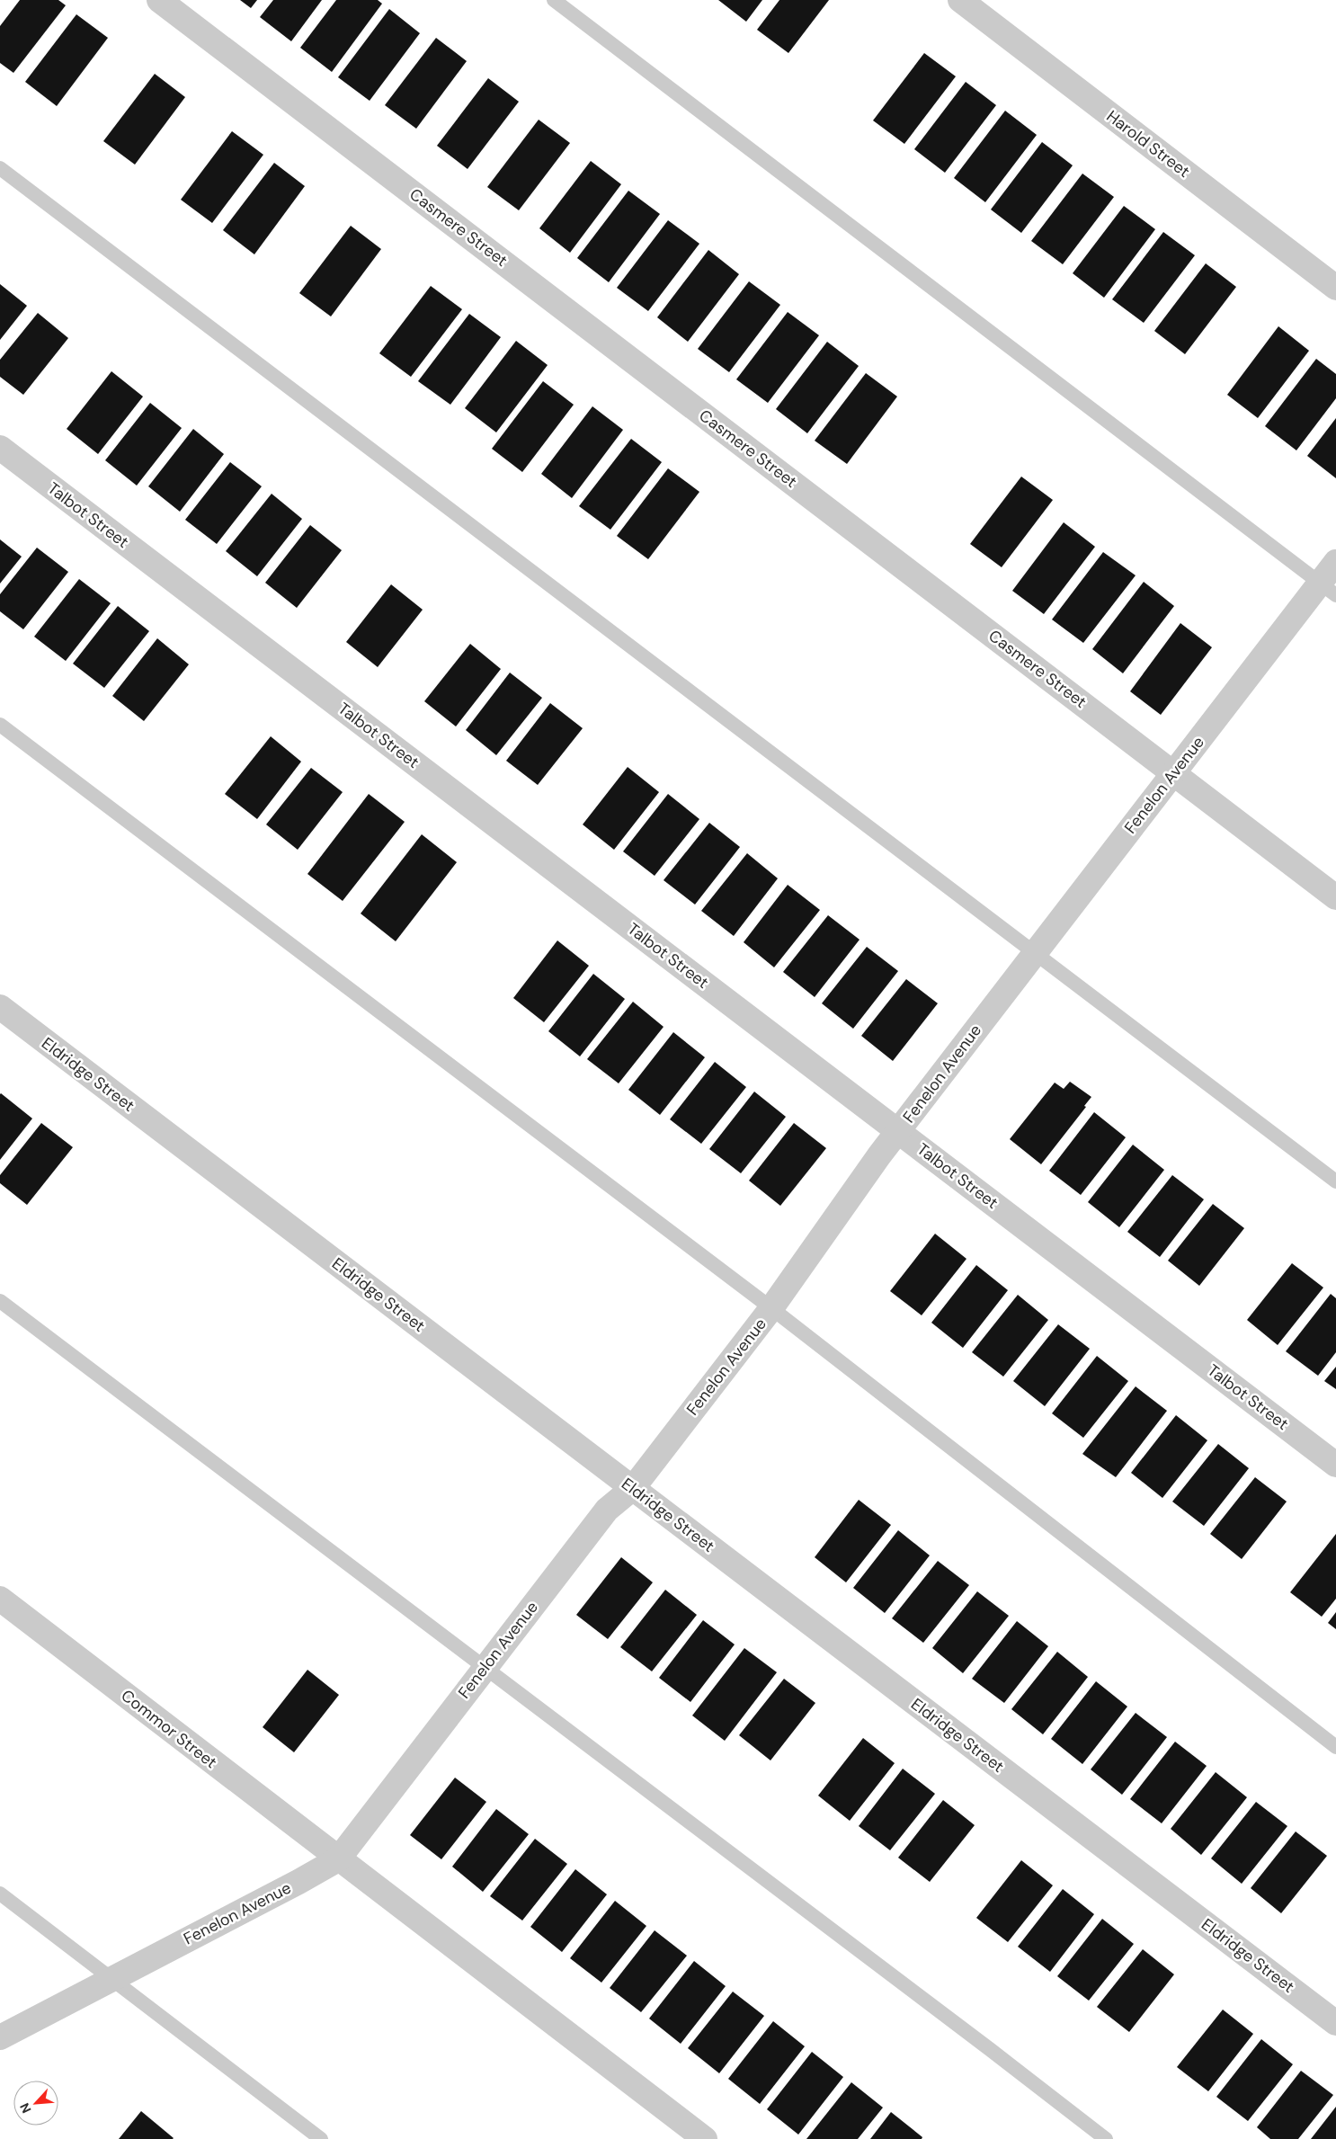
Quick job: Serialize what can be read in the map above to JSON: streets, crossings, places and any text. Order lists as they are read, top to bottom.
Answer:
{
  "streets": {
    "street": [
      "Harold Street",
      "Casmere Street",
      "Talbot Street",
      "Fenelon Avenue",
      "Eldridge Street",
      "Commor Street"
    ]
  },
  "crossings": [
    ["Casmere Street", "Fenelon Avenue"],
    ["Talbot Street", "Fenelon Avenue"],
    ["Fenelon Avenue", "Eldridge Street"],
    ["Fenelon Avenue", "Commor Street"]
  ],
  "north": "bottom left"
}
